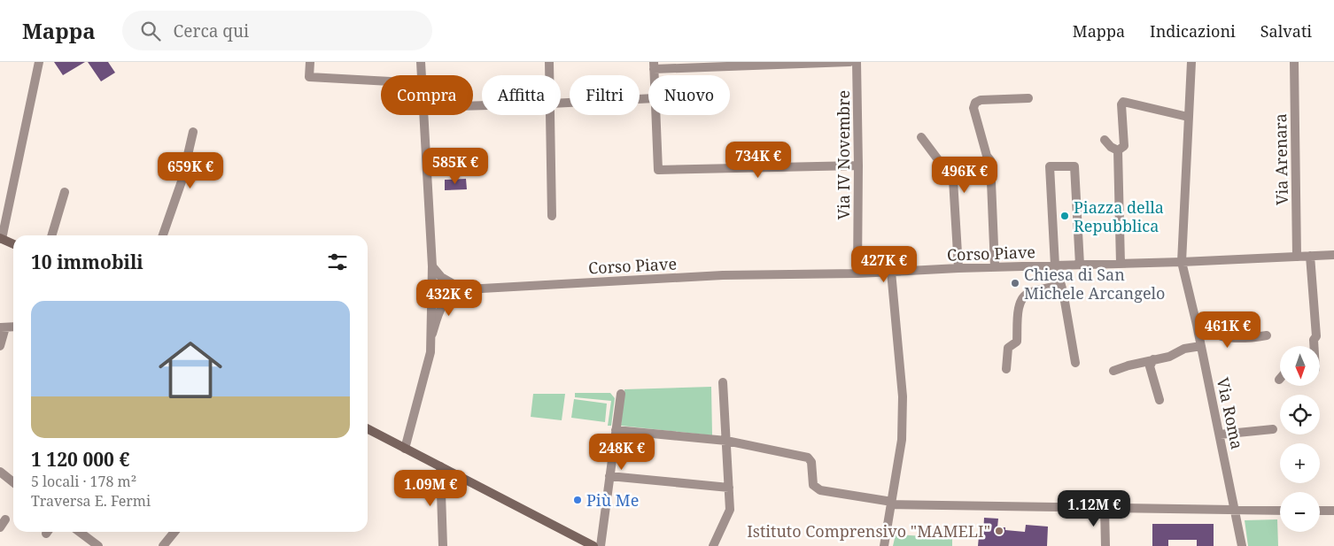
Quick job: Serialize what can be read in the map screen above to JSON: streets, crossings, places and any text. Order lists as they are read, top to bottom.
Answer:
{
  "streets": {
    "street": [
      "Via IV Novembre",
      "Via Arenara",
      "Corso Piave",
      "Via Roma"
    ]
  },
  "crossings": [
    ["Via IV Novembre", "Corso Piave"],
    ["Via Arenara", "Corso Piave"],
    ["Corso Piave", "Via Roma"]
  ],
  "places": [
    "Piazza della Repubblica",
    "Chiesa di San Michele Arcangelo",
    "Più Me",
    "Istituto Comprensivo \"MAMELI\""
  ],
  "north": "bottom",
  "page": {
    "header": "Mappa",
    "search": "Cerca qui",
    "nav": ["Mappa", "Indicazioni", "Salvati"],
    "chip": [
      "Compra",
      "Affitta",
      "Filtri",
      "Nuovo"
    ],
    "price": [
      "734K €",
      "585K €",
      "659K €",
      "496K €",
      "427K €",
      "432K €",
      "461K €",
      "248K €",
      "1.09M €",
      "1.12M €"
    ],
    "heading": "10 immobili",
    "list": [
      {
        "name": "1 120 000 €",
        "note": "5 locali · 178 m² · Traversa E. Fermi"
      }
    ],
    "map_buttons": ["+", "−"]
  }
}
